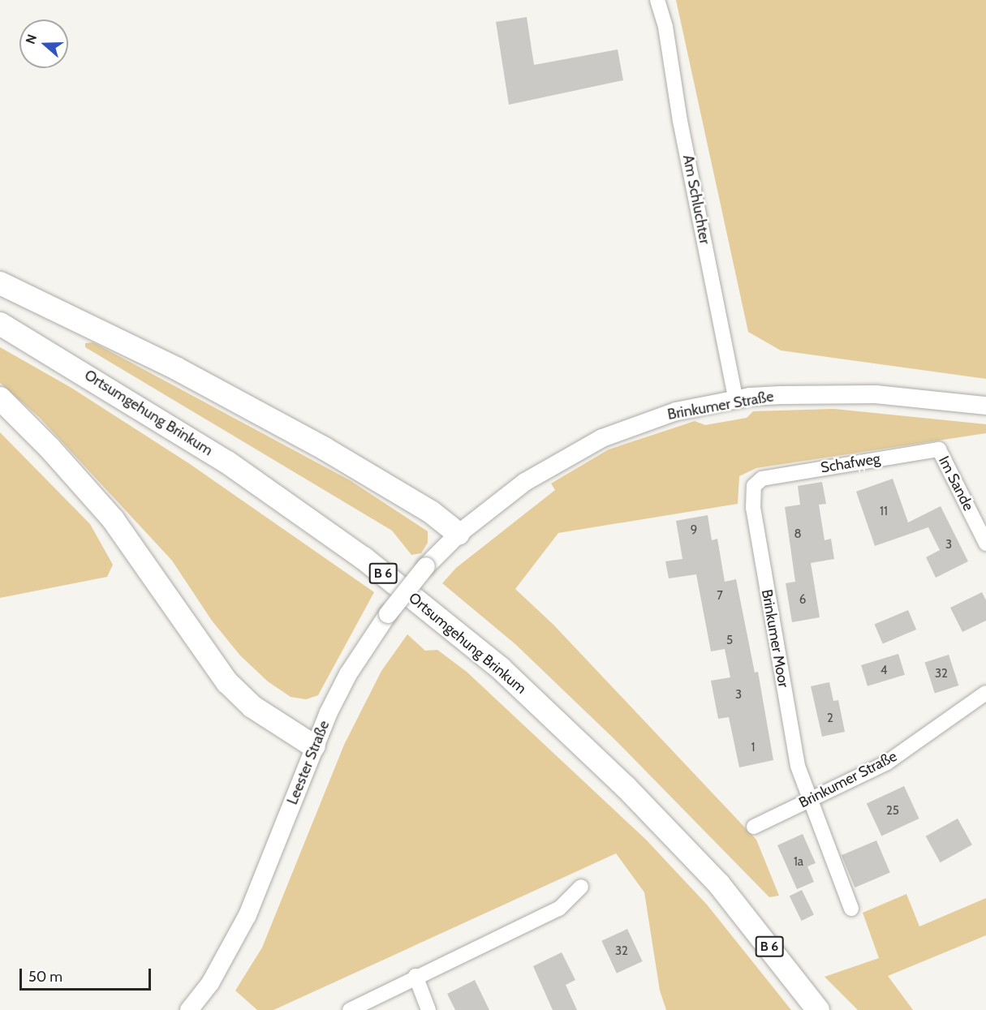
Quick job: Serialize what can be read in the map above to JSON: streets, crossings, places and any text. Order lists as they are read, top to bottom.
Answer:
{
  "streets": {
    "highway": ["Ortsumgehung Brinkum", "B 6"],
    "street": [
      "Am Schluchter",
      "Brinkumer Straße",
      "Schafweg",
      "Im Sande",
      "Brinkumer Moor",
      "Leester Straße"
    ]
  },
  "crossings": [
    ["Am Schluchter", "Brinkumer Straße"],
    ["Brinkumer Straße", "Brinkumer Moor"],
    ["Brinkumer Straße", "Leester Straße"],
    ["Schafweg", "Im Sande"],
    ["Schafweg", "Brinkumer Moor"]
  ],
  "house_numbers": [
    "11",
    "9",
    "8",
    "3",
    "7",
    "6",
    "5",
    "4",
    "32",
    "3",
    "2",
    "1",
    "25",
    "1a",
    "32"
  ],
  "scale_bar": "50 m",
  "north": "left"
}
